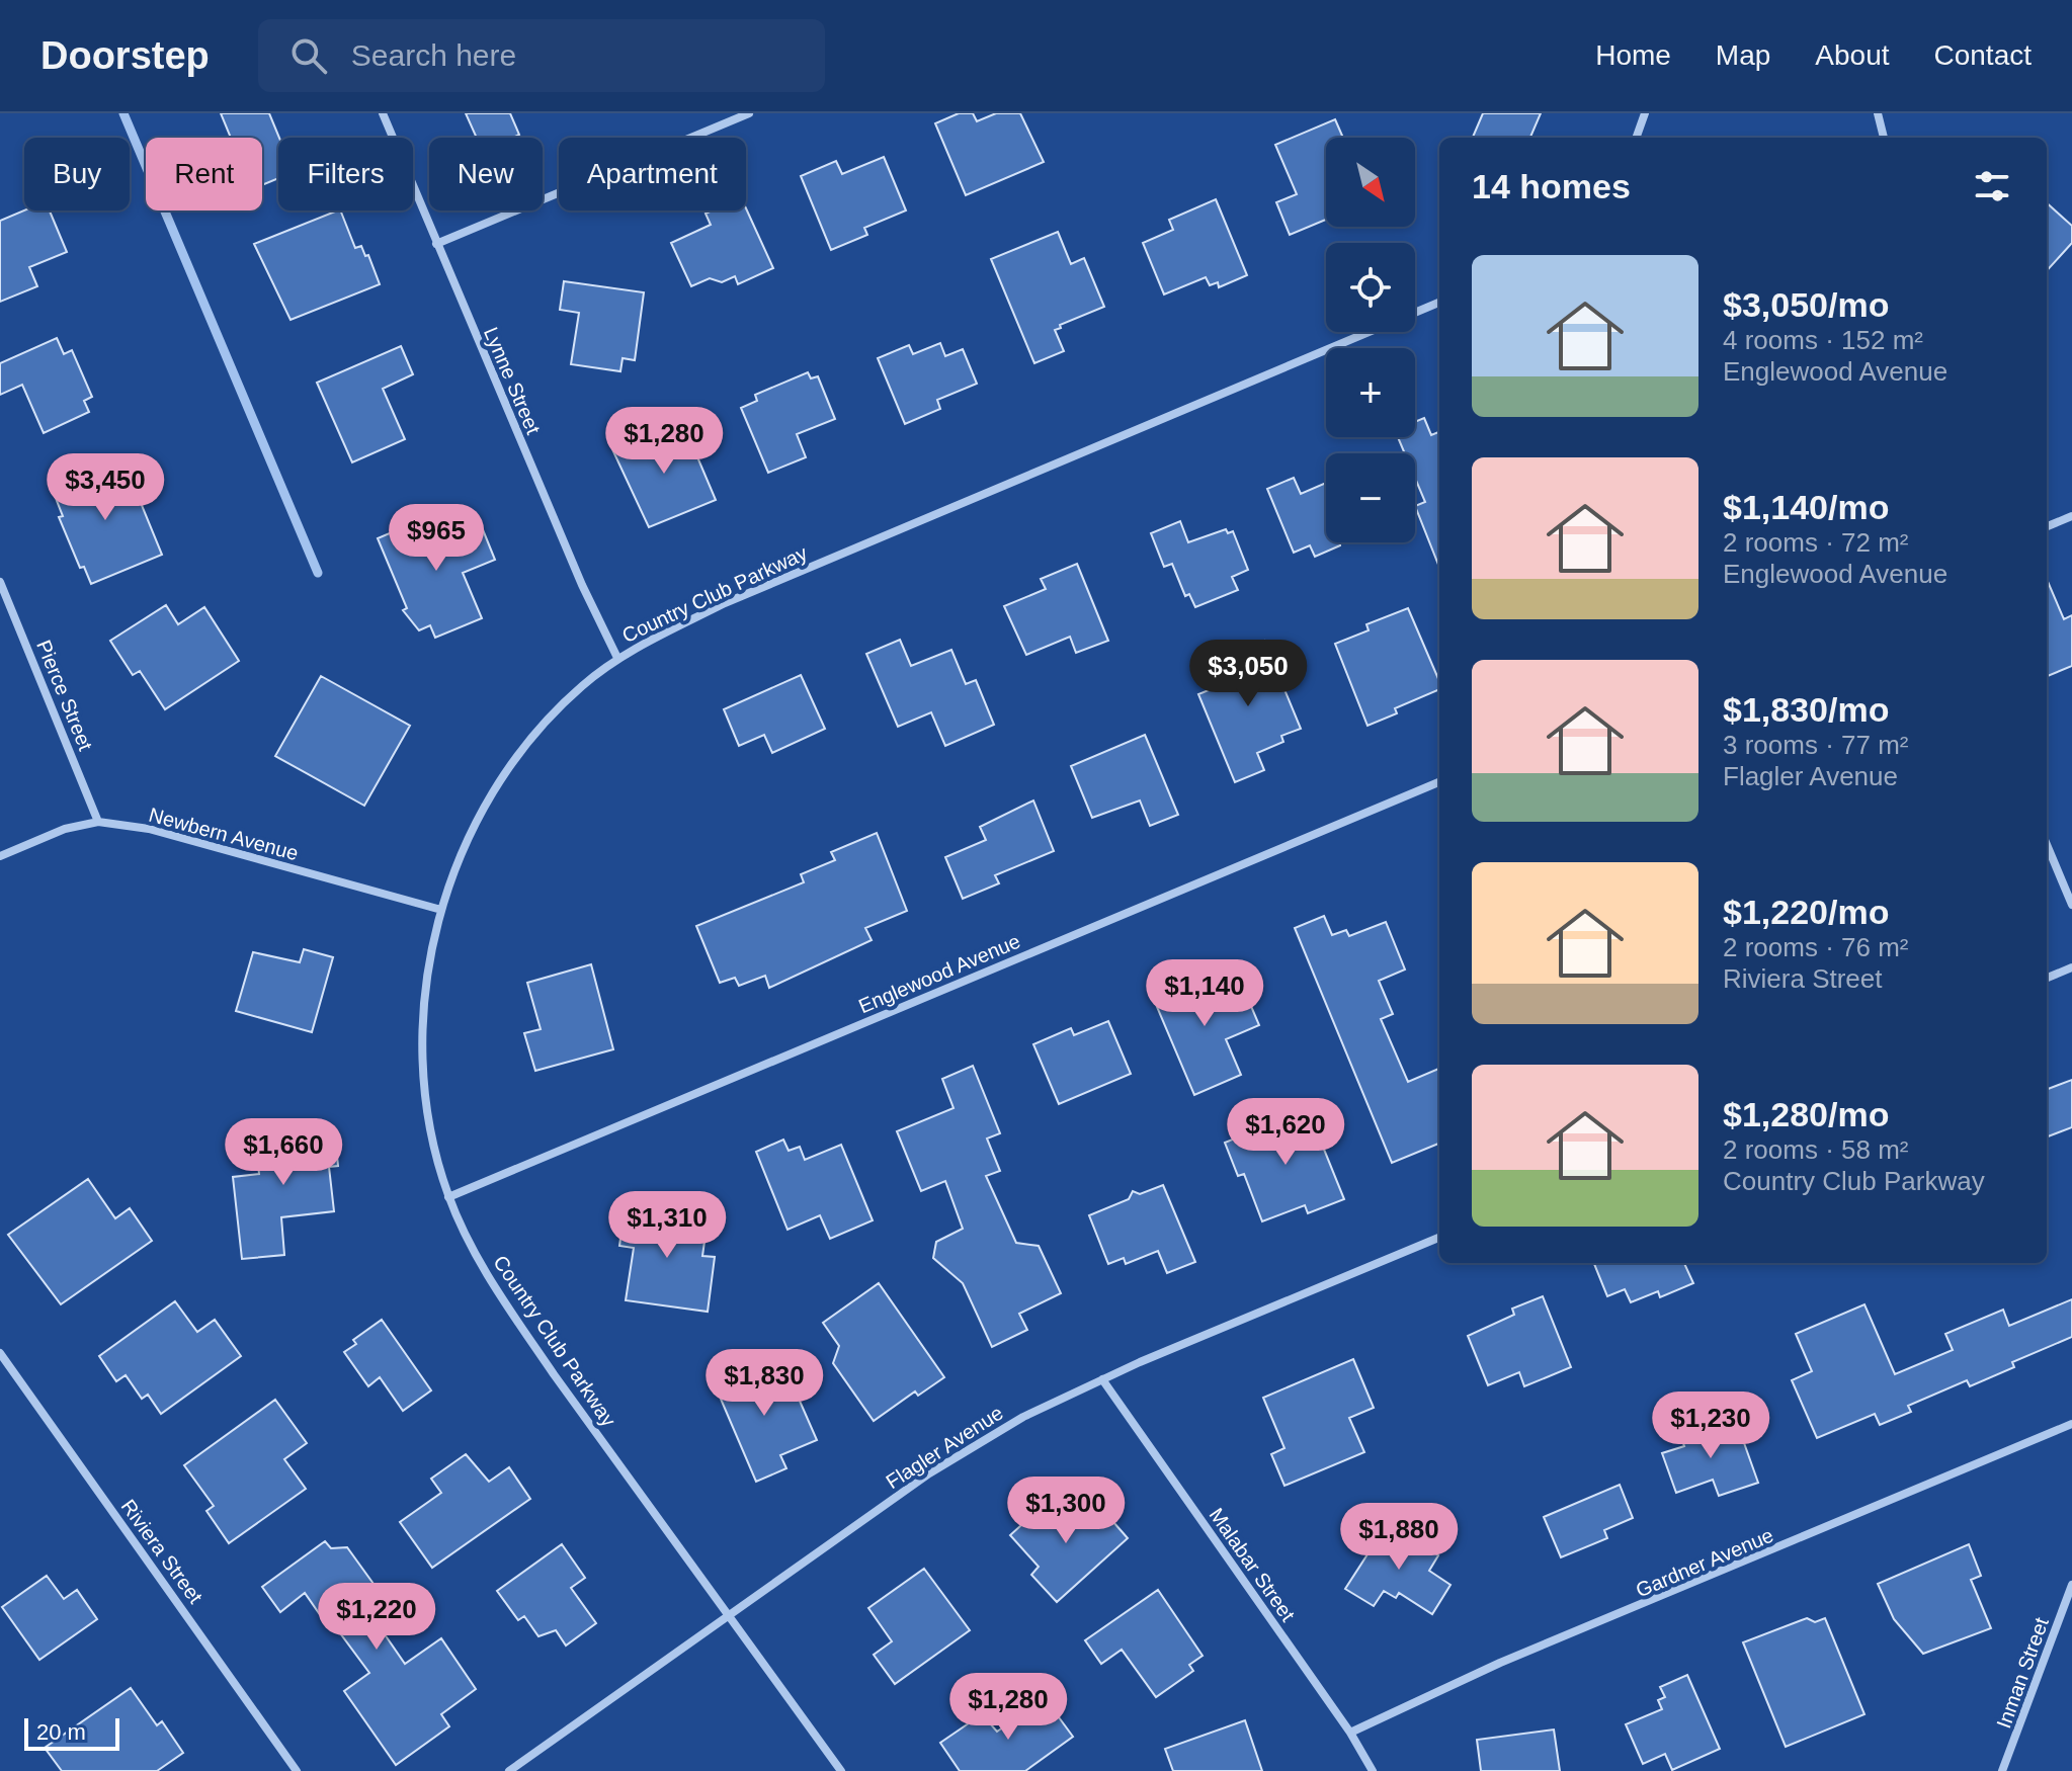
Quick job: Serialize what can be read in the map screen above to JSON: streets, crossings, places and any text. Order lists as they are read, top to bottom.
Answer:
{
  "streets": {
    "street": [
      "Lynne Street",
      "Country Club Parkway",
      "Pierce Street",
      "Newbern Avenue",
      "Englewood Avenue",
      "Flagler Avenue",
      "Riviera Street",
      "Gardner Avenue",
      "Malabar Street",
      "Inman Street"
    ]
  },
  "crossings": [
    ["Lynne Street", "Country Club Parkway"],
    ["Country Club Parkway", "Newbern Avenue"],
    ["Country Club Parkway", "Englewood Avenue"],
    ["Country Club Parkway", "Flagler Avenue"],
    ["Pierce Street", "Newbern Avenue"],
    ["Flagler Avenue", "Malabar Street"],
    ["Gardner Avenue", "Malabar Street"]
  ],
  "scale_bar": "20 m",
  "north": "bottom right",
  "page": {
    "header": "Doorstep",
    "search": "Search here",
    "nav": [
      "Home",
      "Map",
      "About",
      "Contact"
    ],
    "map_buttons": ["+", "−"],
    "chip": [
      "Buy",
      "Rent",
      "Filters",
      "New",
      "Apartment"
    ],
    "heading": "14 homes",
    "list": [
      {
        "name": "$3,050/mo",
        "note": "4 rooms · 152 m² · Englewood Avenue"
      },
      {
        "name": "$1,140/mo",
        "note": "2 rooms · 72 m² · Englewood Avenue"
      },
      {
        "name": "$1,830/mo",
        "note": "3 rooms · 77 m² · Flagler Avenue"
      },
      {
        "name": "$1,220/mo",
        "note": "2 rooms · 76 m² · Riviera Street"
      },
      {
        "name": "$1,280/mo",
        "note": "2 rooms · 58 m² · Country Club Parkway"
      }
    ],
    "price": [
      "$1,280",
      "$3,450",
      "$965",
      "$3,050",
      "$1,140",
      "$1,620",
      "$1,660",
      "$1,310",
      "$1,830",
      "$1,230",
      "$1,300",
      "$1,880",
      "$1,220",
      "$1,280"
    ],
    "scale": "20 m"
  }
}
